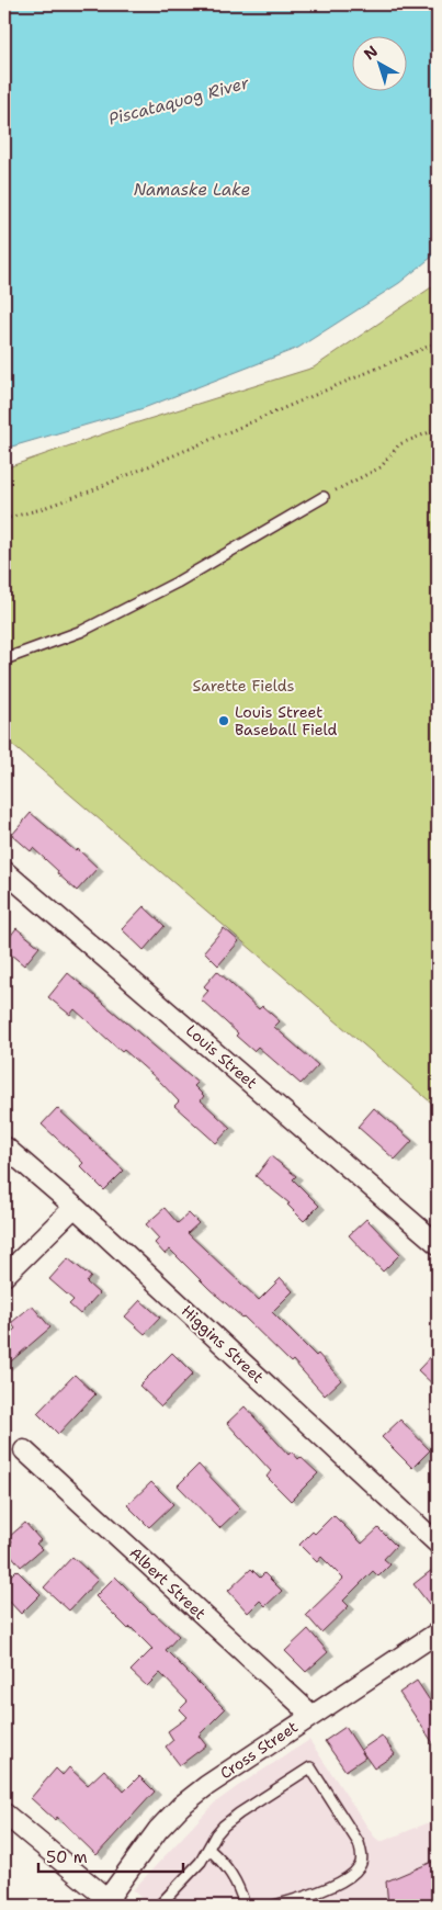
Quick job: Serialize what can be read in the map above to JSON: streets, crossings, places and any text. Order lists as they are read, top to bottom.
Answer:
{
  "streets": {
    "street": [
      "Louis Street",
      "Higgins Street",
      "Albert Street",
      "Cross Street"
    ]
  },
  "crossings": [
    ["Albert Street", "Cross Street"]
  ],
  "water": ["Piscataquog River", "Namaske Lake"],
  "parks": ["Sarette Fields"],
  "places": ["Louis Street Baseball Field"],
  "scale_bar": "50 m",
  "north": "top left"
}
